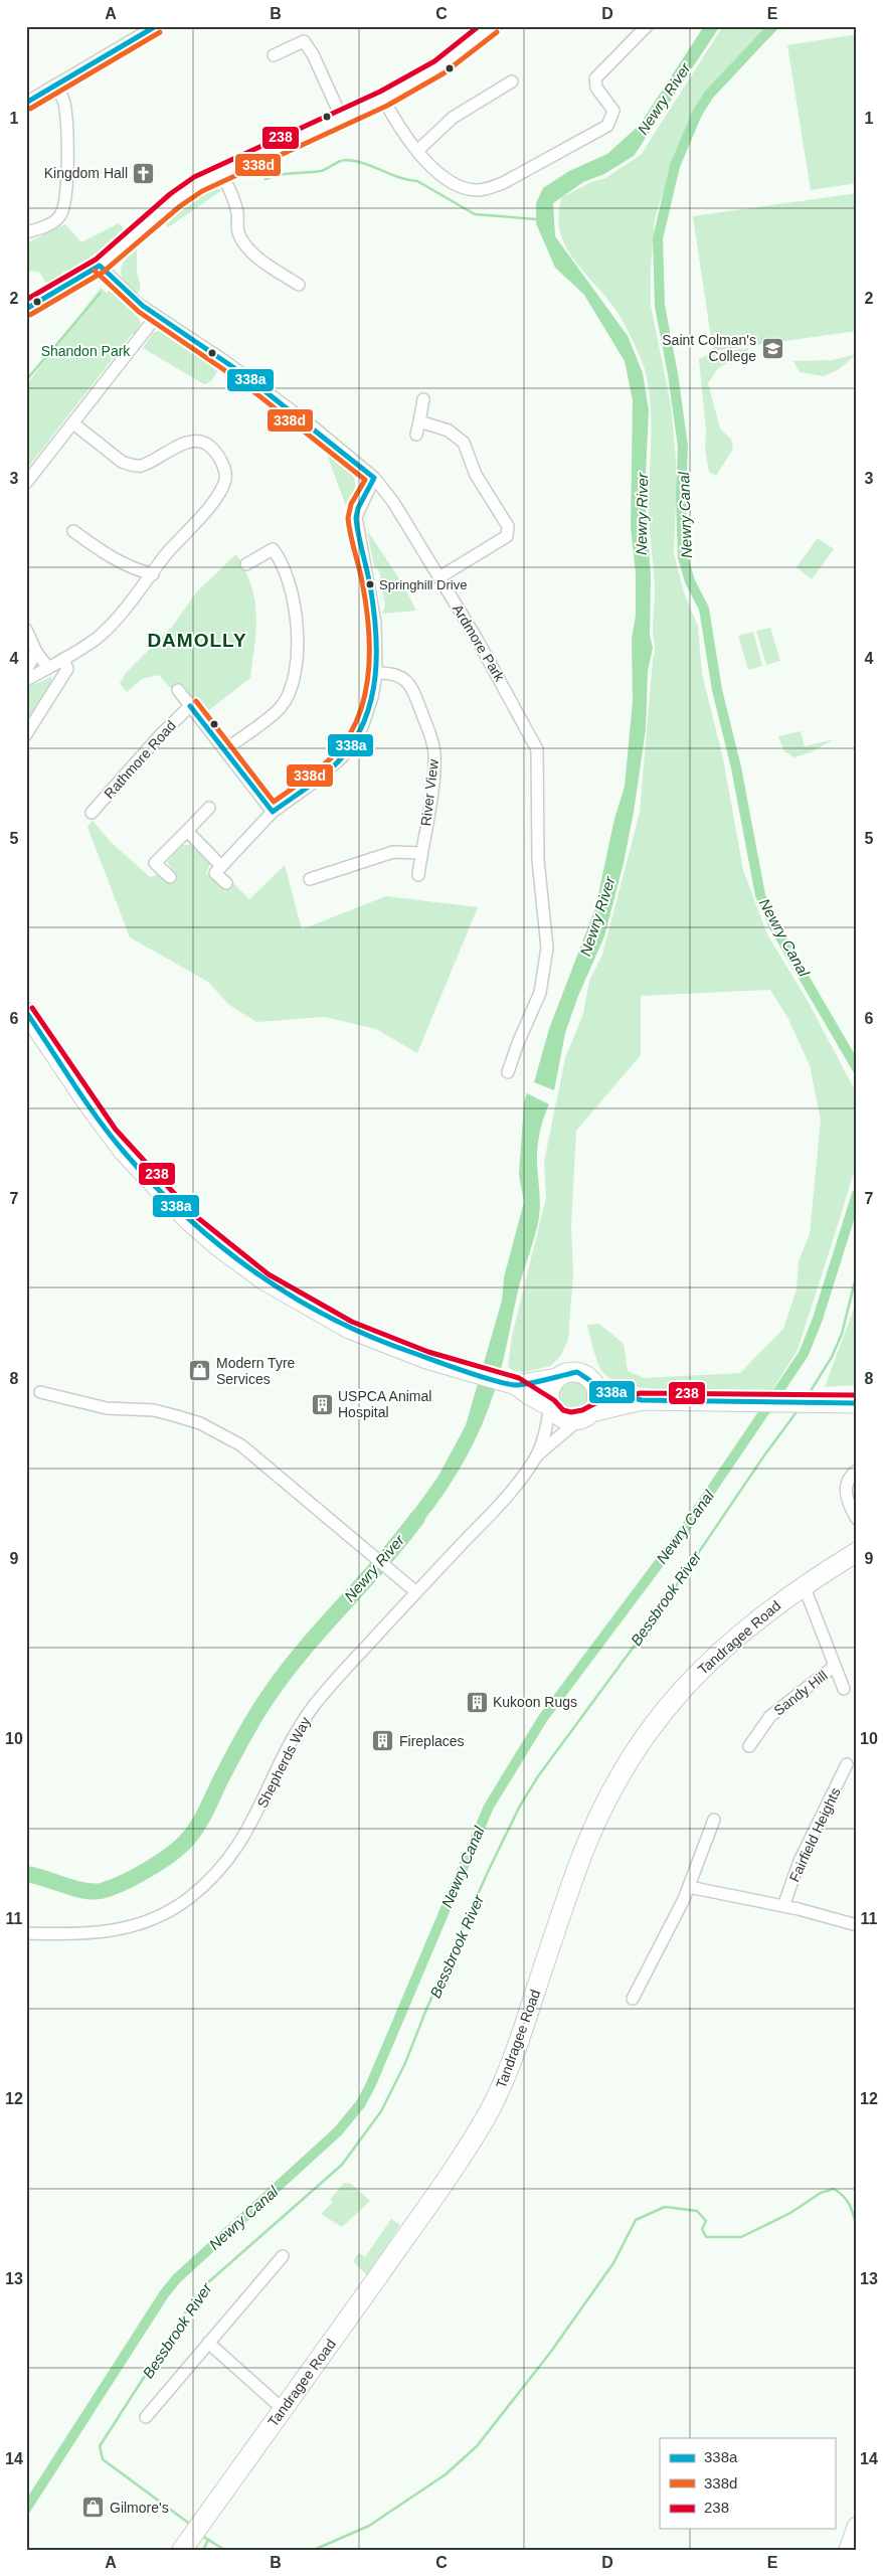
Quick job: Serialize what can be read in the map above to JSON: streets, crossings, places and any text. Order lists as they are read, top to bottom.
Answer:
{
  "streets": {
    "highway": ["Tandragee Road"],
    "street": [
      "Ardmore Park",
      "Rathmore Road",
      "River View",
      "Sandy Hill",
      "Shepherds Way",
      "Fairfield Heights"
    ]
  },
  "crossings": [
    ["Tandragee Road", "Sandy Hill"]
  ],
  "districts": ["DAMOLLY"],
  "water": ["Newry River", "Newry Canal", "Bessbrook River"],
  "parks": ["Shandon Park"],
  "places": {
    "church": ["Kingdom Hall"],
    "school or university": ["Saint Colman's College"],
    "other": ["Springhill Drive"],
    "shop": ["Modern Tyre Services", "Gilmore's"],
    "building": ["USPCA Animal Hospital", "Kukoon Rugs", "Fireplaces"]
  },
  "lines": ["transit line 338a", "transit line 238", "transit line 338d"],
  "legend": ["338a", "338d", "238"],
  "grid": {
    "columns": [
      "A",
      "B",
      "C",
      "D",
      "E"
    ],
    "rows": [
      "1",
      "2",
      "3",
      "4",
      "5",
      "6",
      "7",
      "8",
      "9",
      "10",
      "11",
      "12",
      "13",
      "14"
    ]
  }
}
